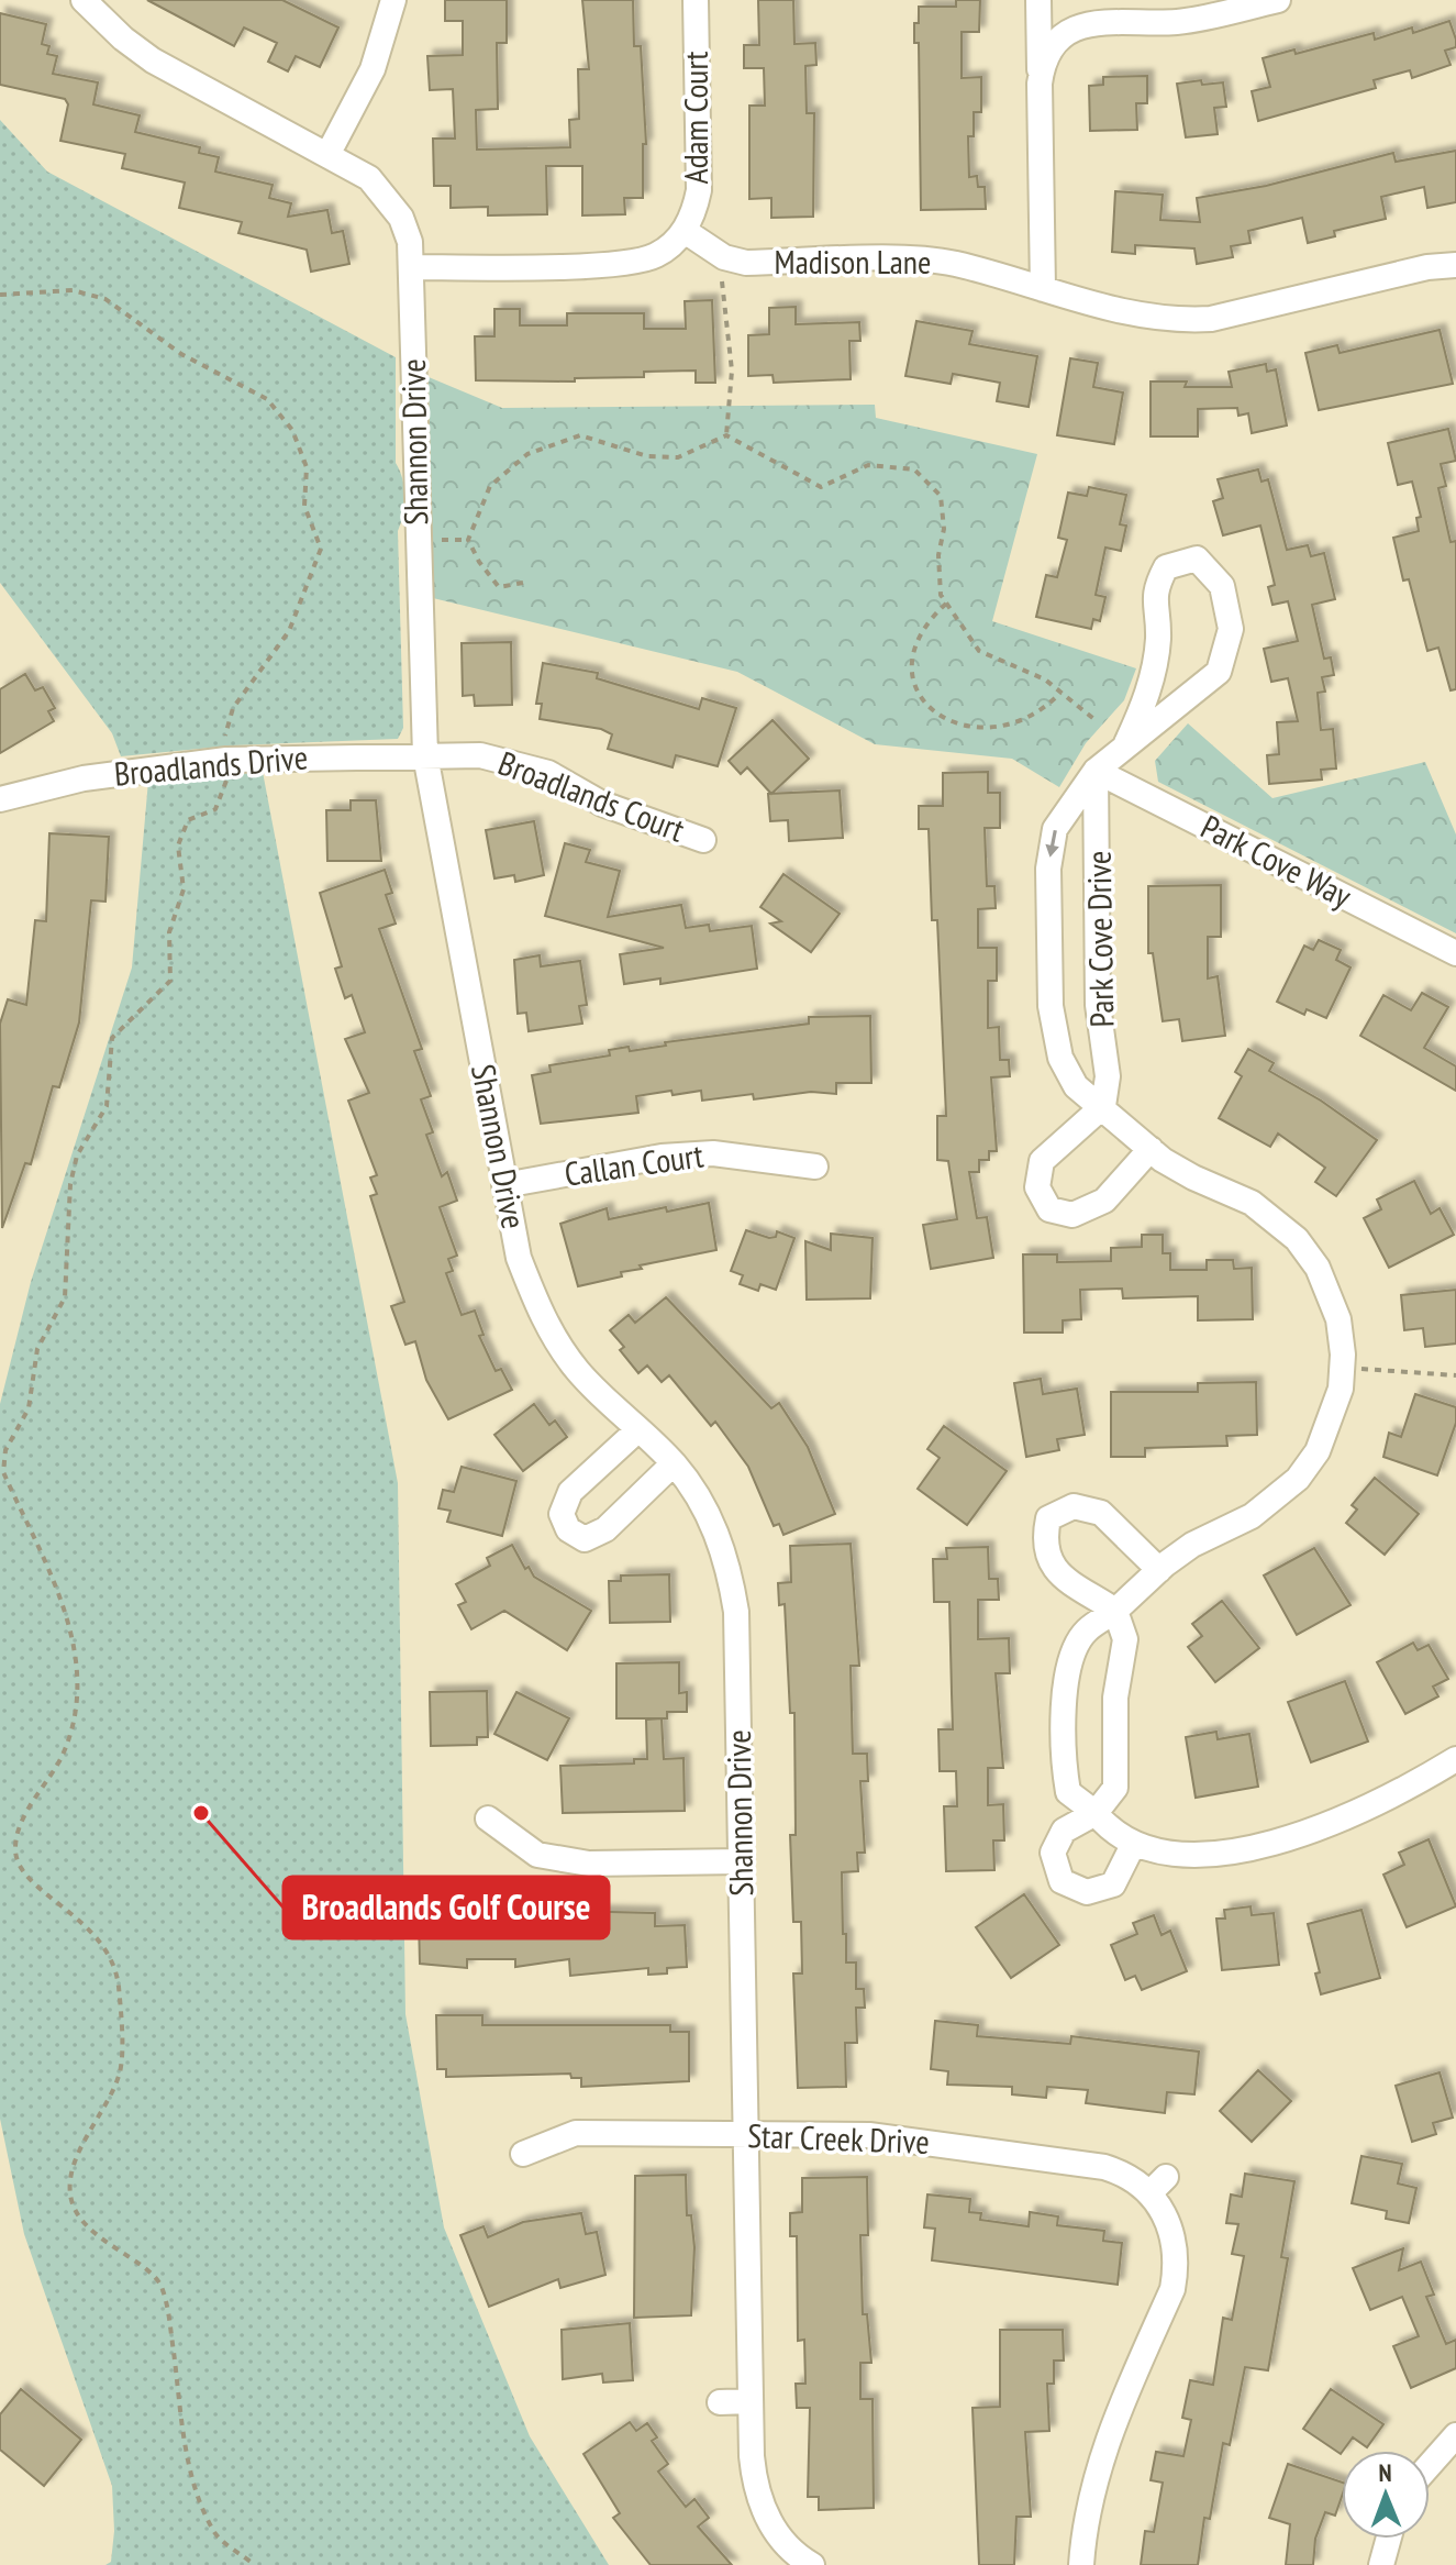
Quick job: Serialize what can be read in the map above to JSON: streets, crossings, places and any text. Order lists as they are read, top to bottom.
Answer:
{
  "streets": {
    "street": [
      "Adam Court",
      "Madison Lane",
      "Shannon Drive",
      "Broadlands Drive",
      "Broadlands Court",
      "Park Cove Way",
      "Park Cove Drive",
      "Callan Court",
      "Star Creek Drive"
    ]
  },
  "crossings": [
    ["Adam Court", "Madison Lane"],
    ["Shannon Drive", "Broadlands Drive"],
    ["Shannon Drive", "Broadlands Court"],
    ["Shannon Drive", "Callan Court"],
    ["Shannon Drive", "Star Creek Drive"],
    ["Broadlands Drive", "Broadlands Court"],
    ["Park Cove Way", "Park Cove Drive"]
  ],
  "places": ["Broadlands Golf Course"],
  "north": "top"
}
